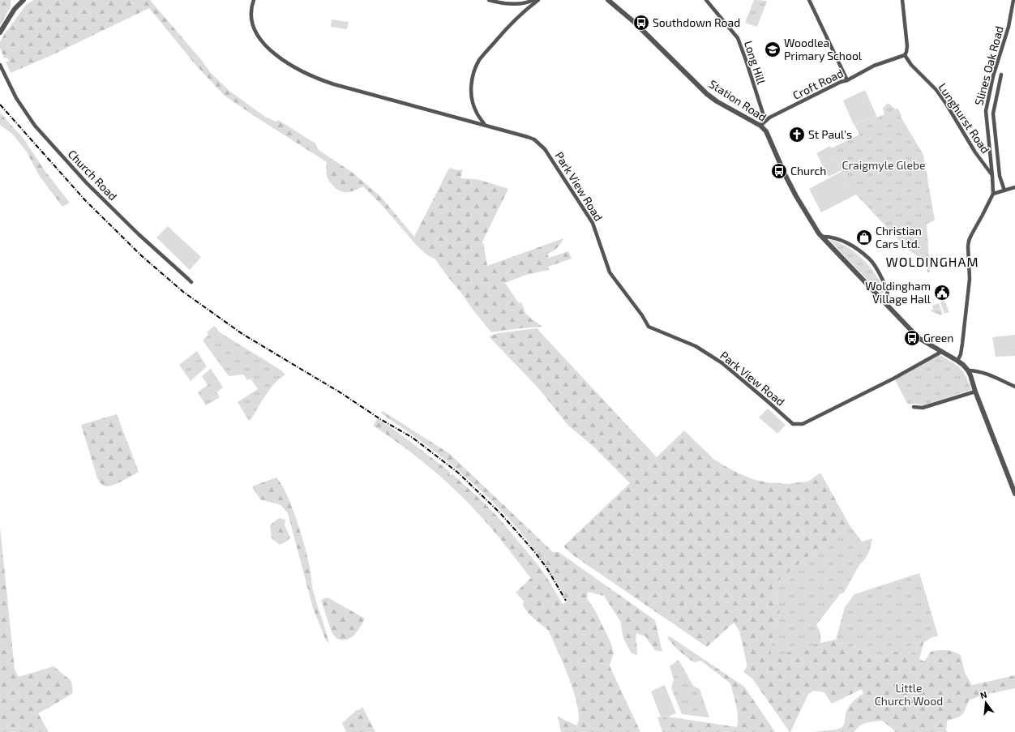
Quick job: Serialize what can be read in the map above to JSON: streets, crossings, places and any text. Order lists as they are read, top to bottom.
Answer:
{
  "streets": {
    "street": [
      "Long Hill",
      "Slines Oak Road",
      "Croft Road",
      "Station Road",
      "Lunghurst Road",
      "Church Road",
      "Park View Road"
    ]
  },
  "crossings": [
    ["Long Hill", "Croft Road"],
    ["Slines Oak Road", "Station Road"],
    ["Slines Oak Road", "Lunghurst Road"],
    ["Croft Road", "Station Road"],
    ["Croft Road", "Lunghurst Road"],
    ["Station Road", "Park View Road"]
  ],
  "districts": ["WOLDINGHAM"],
  "parks": ["Craigmyle Glebe", "Little Church Wood"],
  "places": {
    "bus stop": ["Southdown Road", "Church", "Green"],
    "school or university": ["Woodlea Primary School"],
    "church": ["St Paul's"],
    "shop": ["Christian Cars Ltd."],
    "public building": ["Woldingham Village Hall"]
  },
  "north": "top"
}
